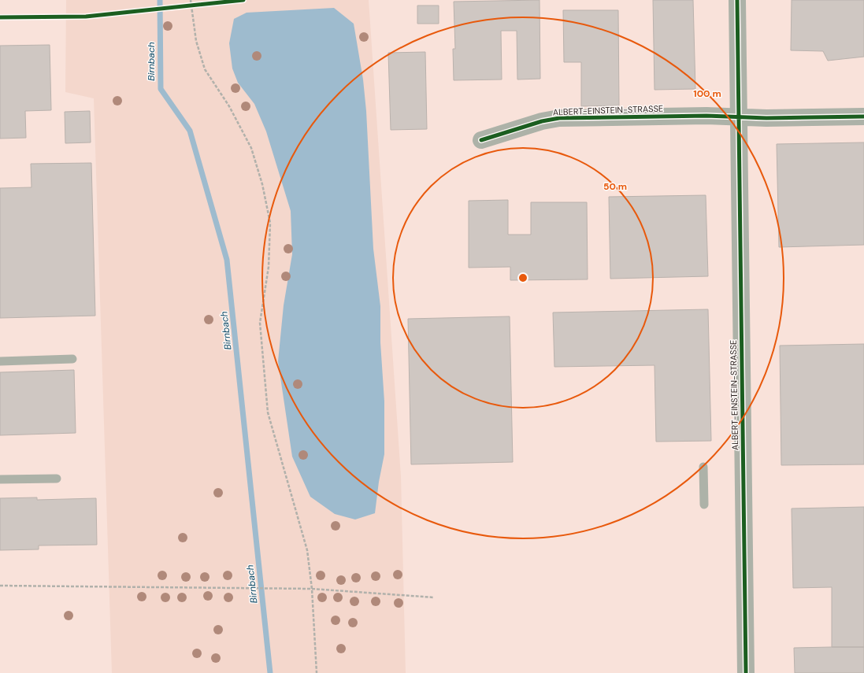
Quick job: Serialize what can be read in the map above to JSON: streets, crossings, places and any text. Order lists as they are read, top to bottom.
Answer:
{
  "streets": {
    "street": ["ALBERT-EINSTEIN-STRASSE"]
  },
  "water": ["Birnbach"],
  "rings": ["100 m", "50 m"]
}
